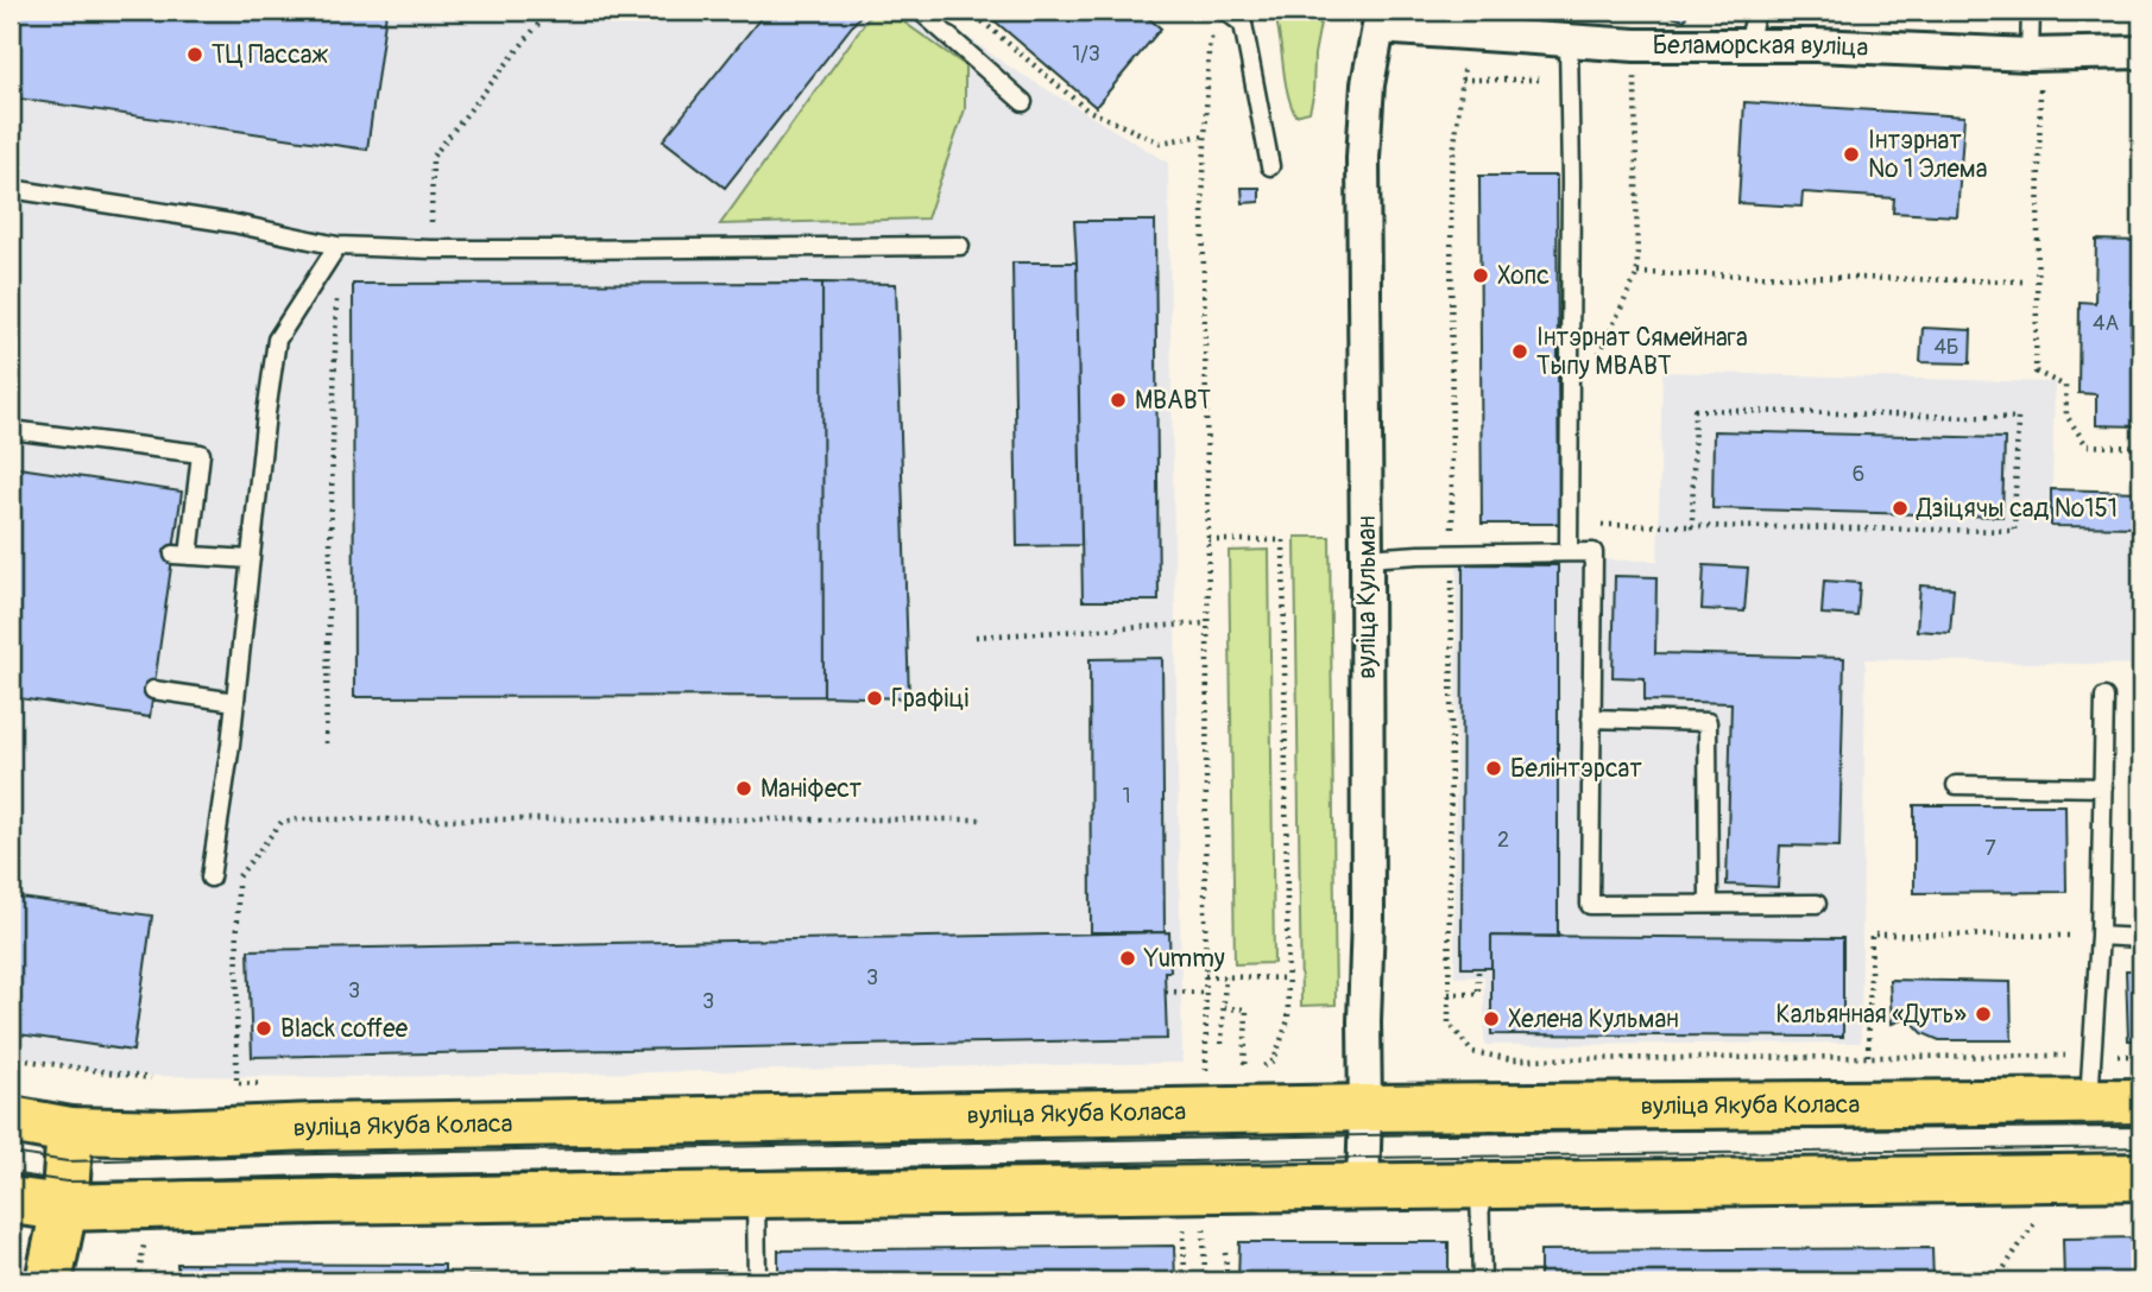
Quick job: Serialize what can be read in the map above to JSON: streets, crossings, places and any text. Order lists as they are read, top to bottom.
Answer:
{
  "streets": {
    "main road": ["вуліца Якуба Коласа"],
    "street": ["Беламорская вуліца", "вуліца Кульман"]
  },
  "crossings": [
    ["Беламорская вуліца", "вуліца Кульман"],
    ["вуліца Кульман", "вуліца Якуба Коласа"]
  ],
  "places": [
    "ТЦ Пассаж",
    "Інтэрнат № 1 Элема",
    "Хопс",
    "Інтэрнат Сямейнага Тыпу МВАВТ",
    "МВАВТ",
    "Дзіцячы сад №151",
    "Графіці",
    "Белінтэрсат",
    "Маніфест",
    "Yummy",
    "Кальянная «Дуть»",
    "Хелена Кульман",
    "Black coffee"
  ],
  "house_numbers": [
    "1/3",
    "4А",
    "4Б",
    "6",
    "1",
    "2",
    "7",
    "3",
    "3",
    "3"
  ]
}
